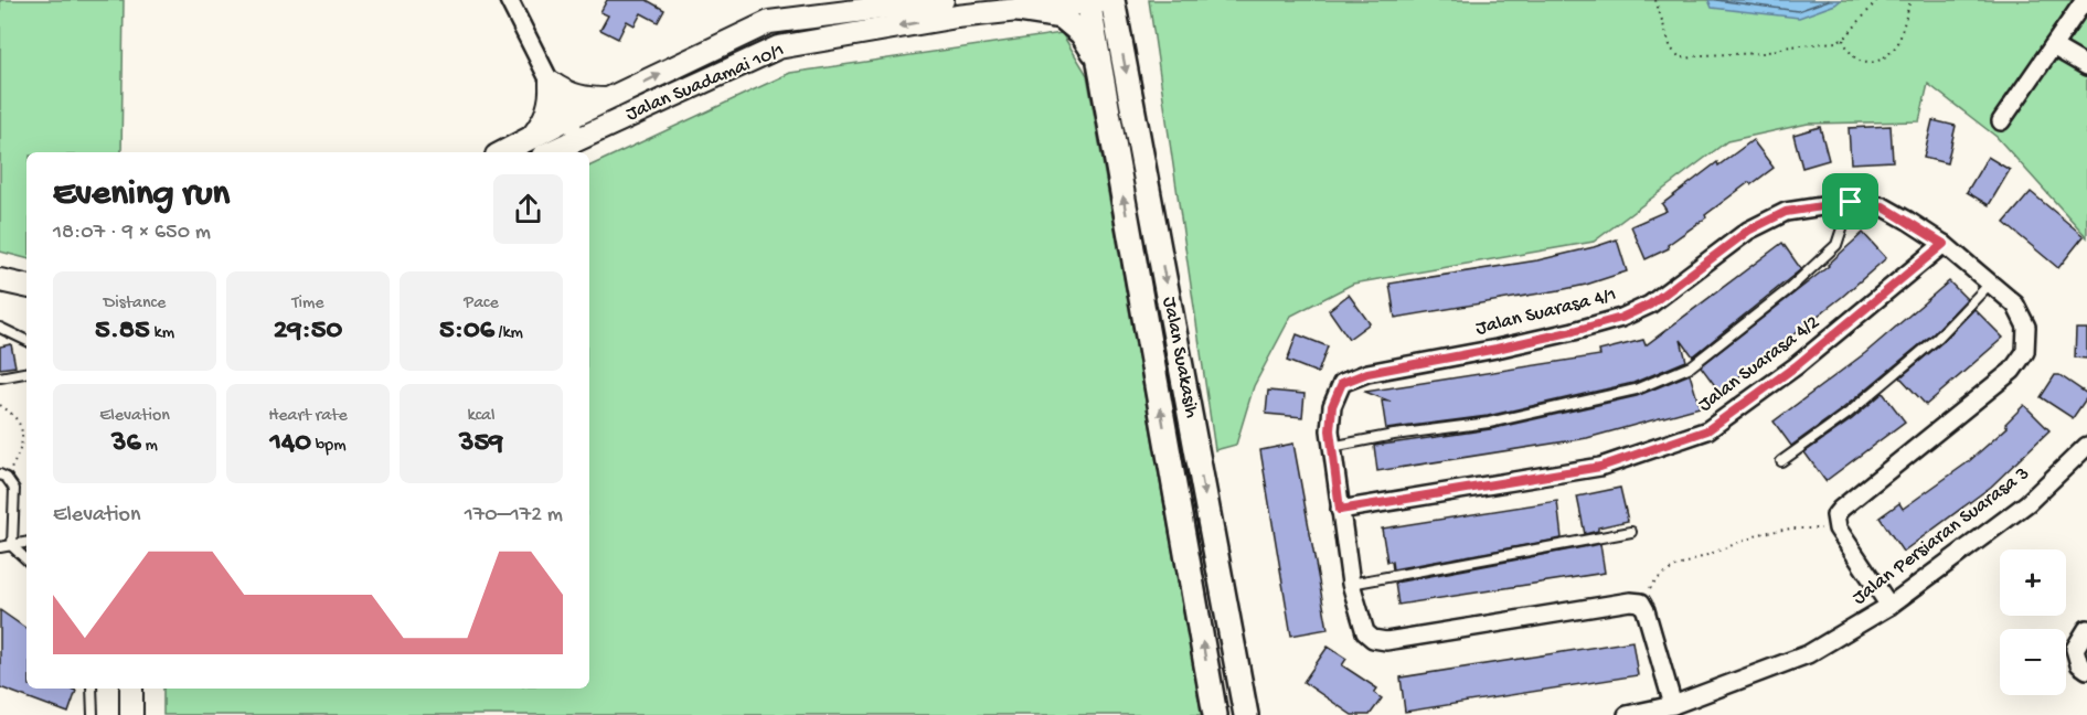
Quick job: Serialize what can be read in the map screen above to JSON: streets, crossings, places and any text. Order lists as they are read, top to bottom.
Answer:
{
  "streets": {
    "main road": ["Jalan Suakasih"],
    "street": [
      "Jalan Suadamai 10/1",
      "Jalan Suarasa 4/1",
      "Jalan Suarasa 4/2",
      "Jalan Persiaran Suarasa 3"
    ]
  },
  "crossings": [
    ["Jalan Suadamai 10/1", "Jalan Suakasih"],
    ["Jalan Suarasa 4/1", "Jalan Suarasa 4/2"]
  ],
  "page": {
    "heading": ["Evening run", "18:07 · 9 × 650 m"],
    "stats": [
      ["Distance", "5.85 km"],
      ["Time", "29:50"],
      ["Pace", "5:06 /km"],
      ["Elevation", "36 m"],
      ["Heart rate", "140 bpm"],
      ["kcal", "359"]
    ],
    "chart": ["Elevation", "170–172 m"],
    "map_buttons": ["+", "−"]
  }
}
